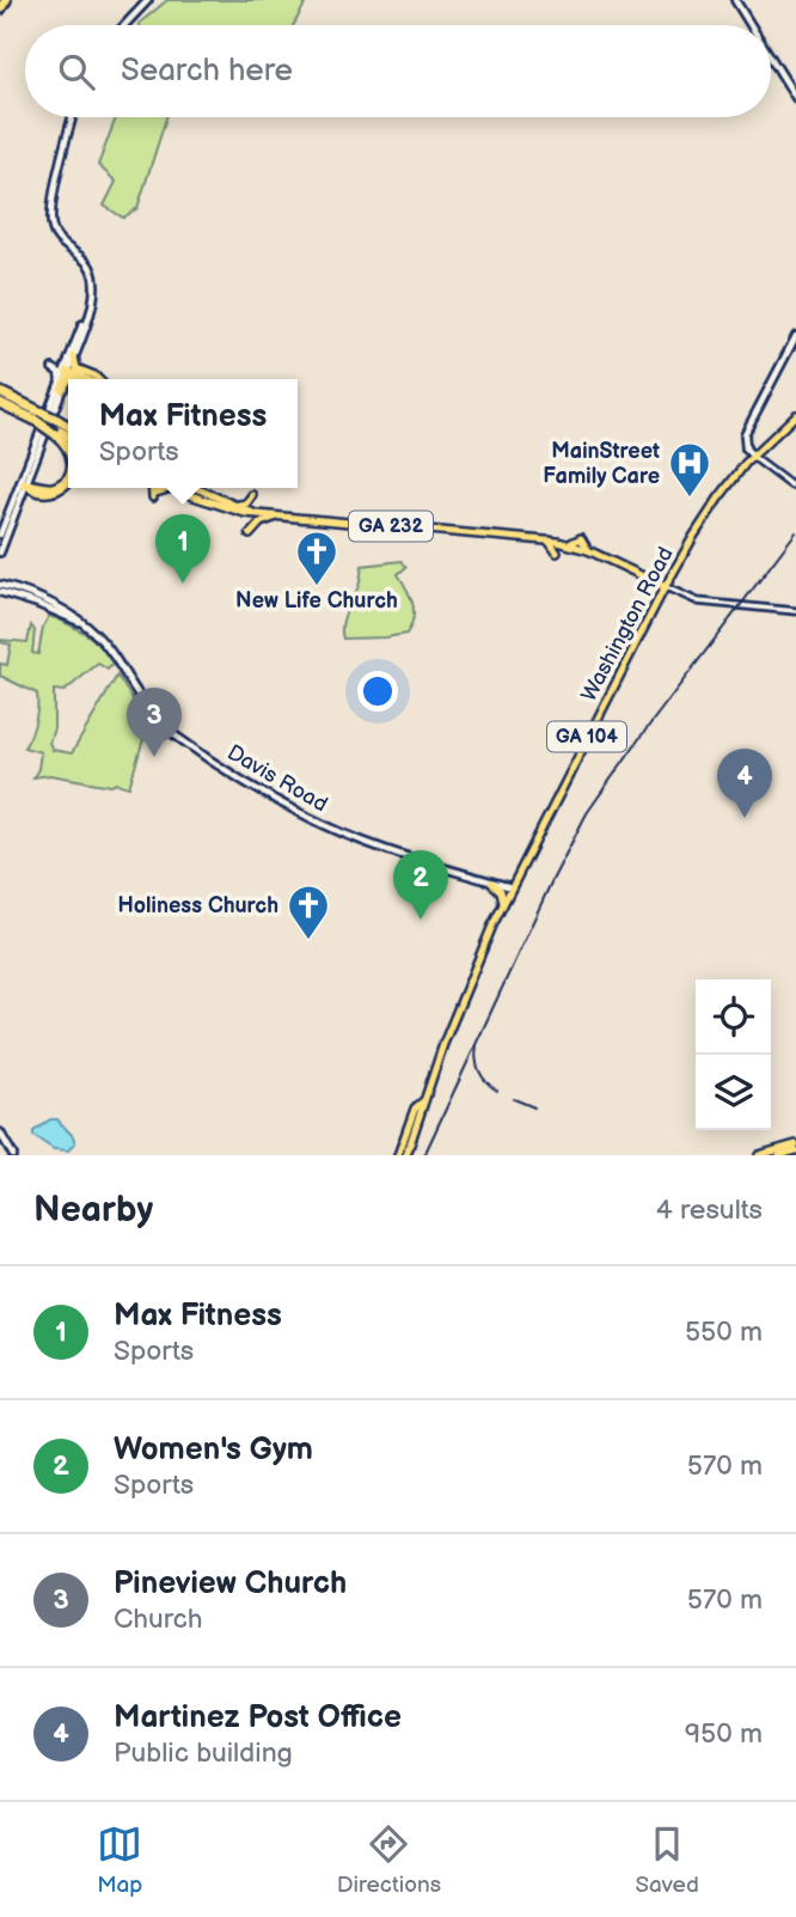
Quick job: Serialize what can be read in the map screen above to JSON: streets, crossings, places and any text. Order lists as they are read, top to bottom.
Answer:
{
  "streets": {
    "main road": [
      "GA 232",
      "Washington Road",
      "GA 104",
      "Davis Road"
    ]
  },
  "crossings": [
    ["Washington Road", "Davis Road"]
  ],
  "places": {
    "hospital": ["MainStreet Family Care"],
    "church": ["New Life Church", "Holiness Church"]
  },
  "page": {
    "search": "Search here",
    "popup": ["Max Fitness", "Sports"],
    "pins": [
      "1",
      "3",
      "4",
      "2"
    ],
    "heading": ["Nearby", "4 results"],
    "list": [
      {
        "mark": "1",
        "name": "Max Fitness",
        "note": "Sports",
        "value": "550 m"
      },
      {
        "mark": "2",
        "name": "Women's Gym",
        "note": "Sports",
        "value": "570 m"
      },
      {
        "mark": "3",
        "name": "Pineview Church",
        "note": "Church",
        "value": "570 m"
      },
      {
        "mark": "4",
        "name": "Martinez Post Office",
        "note": "Public building",
        "value": "950 m"
      }
    ],
    "nav": ["Map", "Directions", "Saved"]
  }
}
